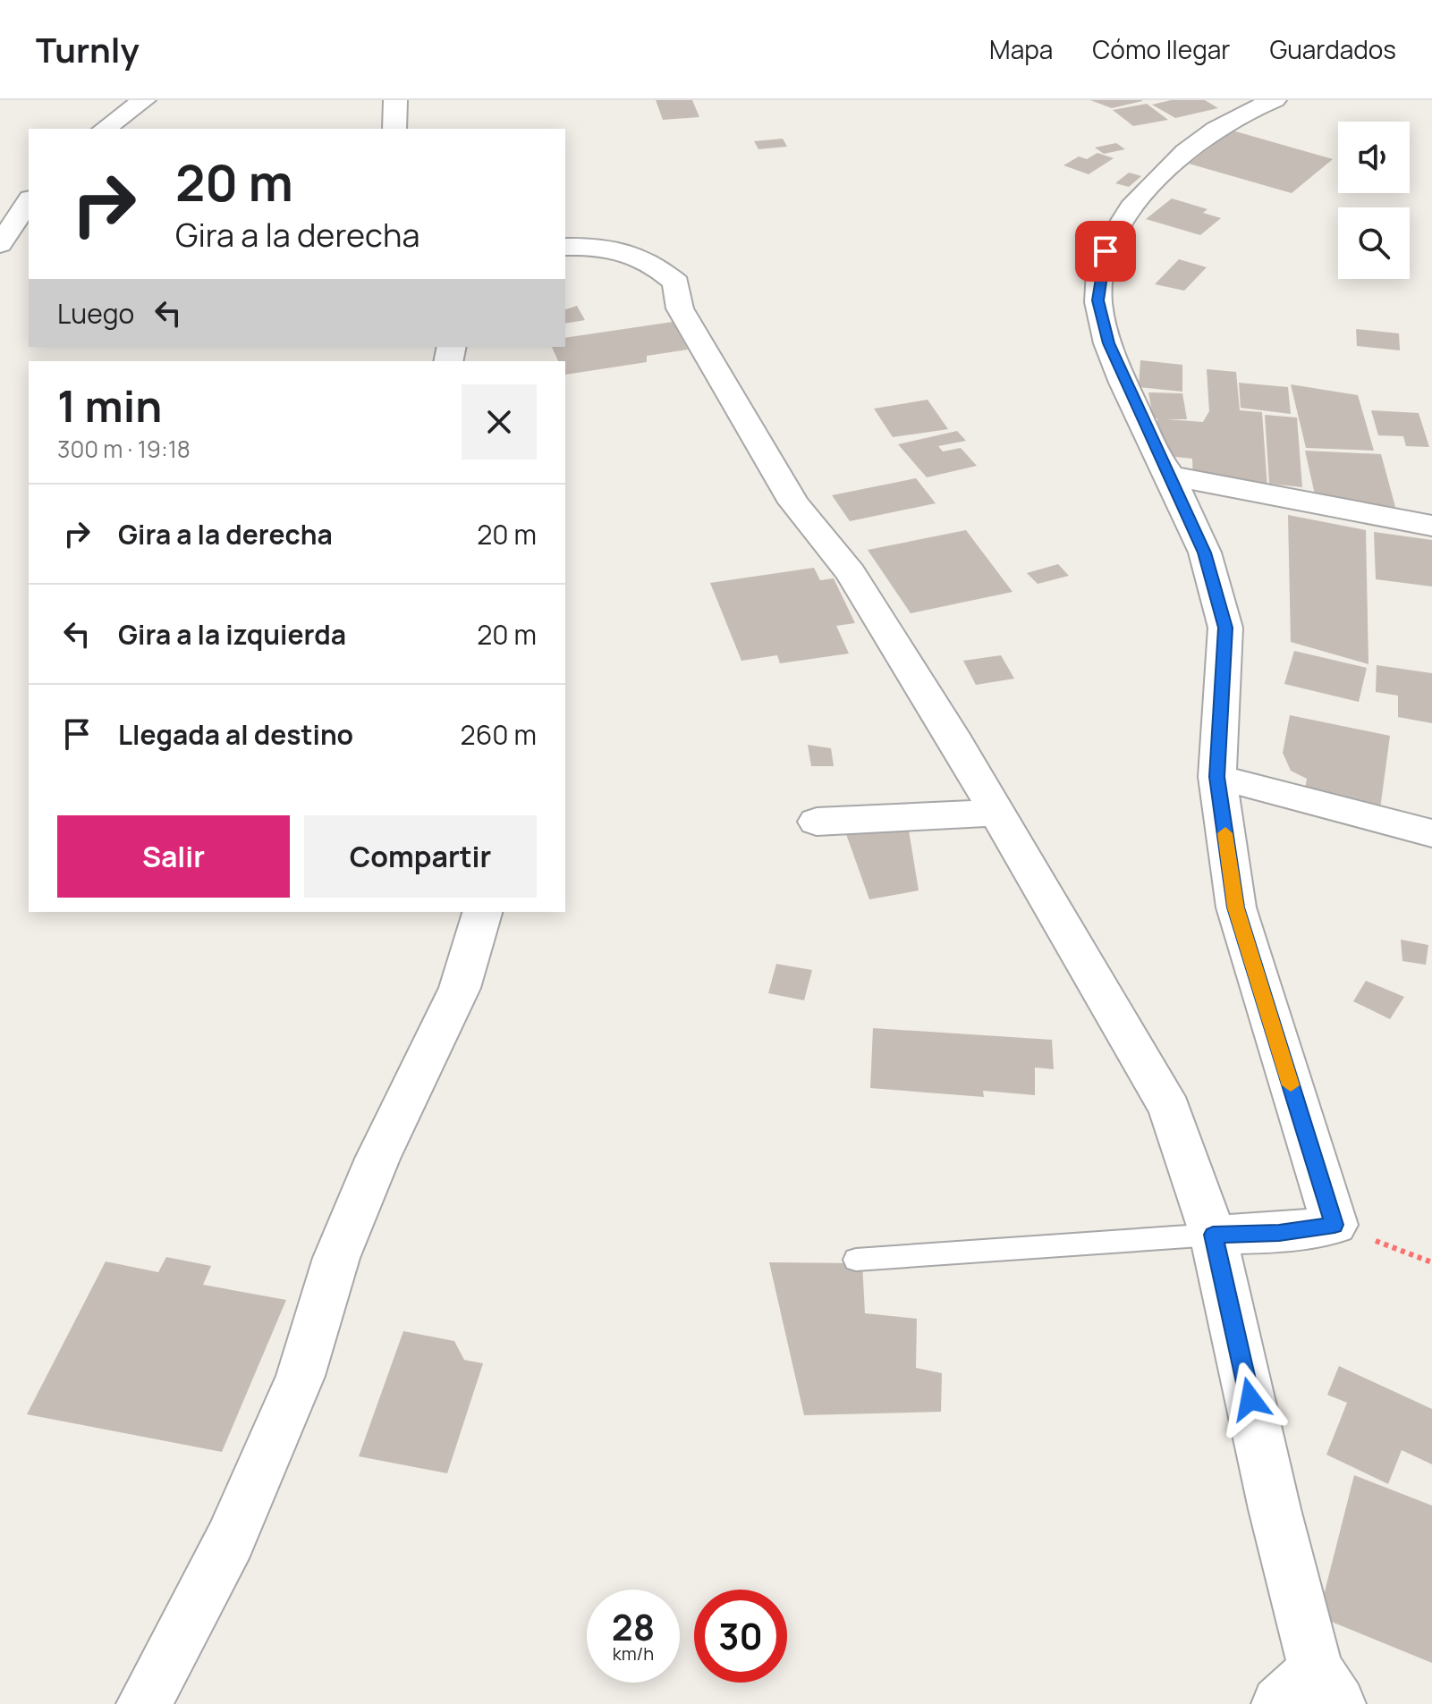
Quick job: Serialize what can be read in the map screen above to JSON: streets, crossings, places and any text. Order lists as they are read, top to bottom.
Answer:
{
  "page": {
    "header": "Turnly",
    "nav": ["Mapa", "Cómo llegar", "Guardados"],
    "turn": ["20 m", "Gira a la derecha"],
    "then": "Luego",
    "heading": ["1 min", "300 m · 19:18"],
    "list": [
      {
        "name": "Gira a la derecha",
        "value": "20 m"
      },
      {
        "name": "Gira a la izquierda",
        "value": "20 m"
      },
      {
        "name": "Llegada al destino",
        "value": "260 m"
      }
    ],
    "buttons": ["Salir", "Compartir"],
    "speed": "28 km/h",
    "limit": "30"
  }
}
